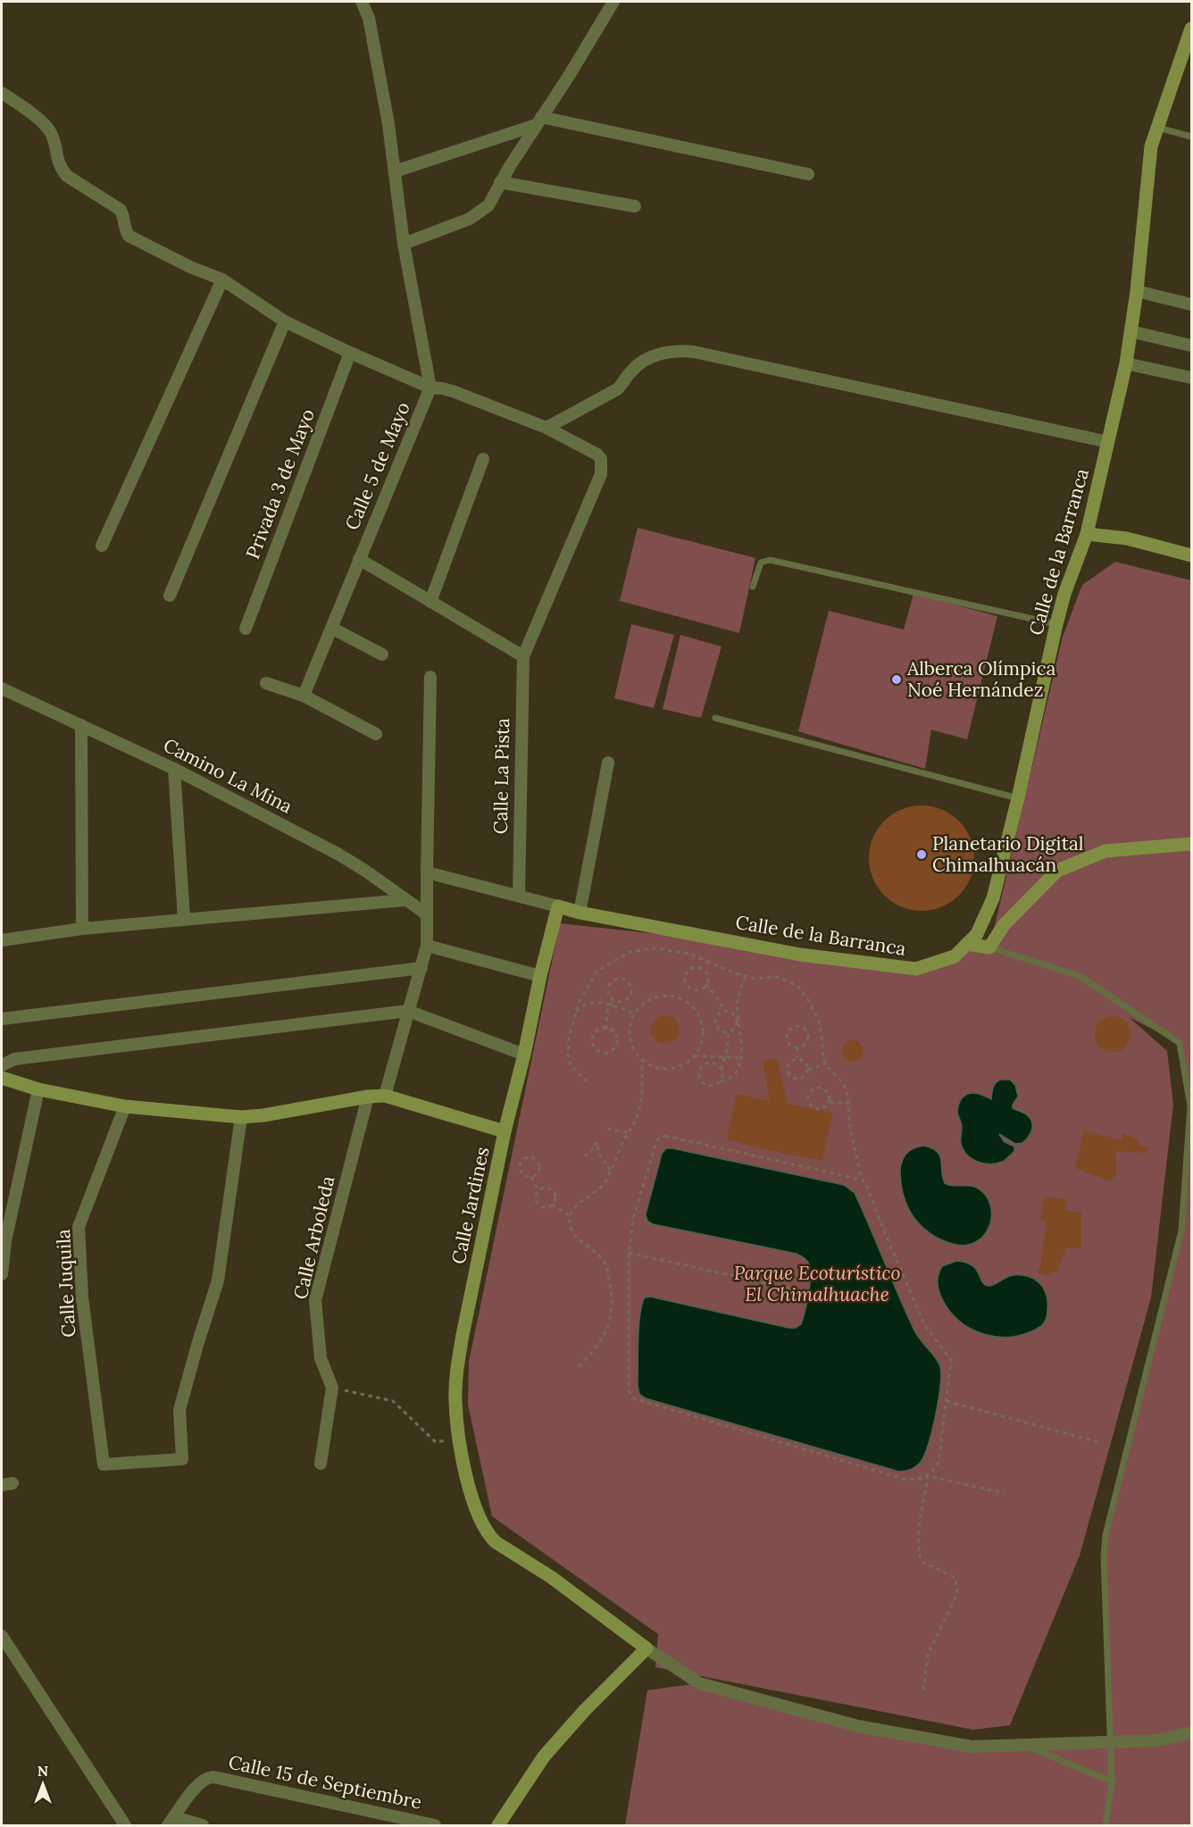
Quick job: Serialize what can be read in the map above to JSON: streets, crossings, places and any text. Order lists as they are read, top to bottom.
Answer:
{
  "streets": {
    "main road": ["Calle de la Barranca", "Calle Jardines"],
    "street": [
      "Calle 5 de Mayo",
      "Privada 3 de Mayo",
      "Camino La Mina",
      "Calle La Pista",
      "Calle Arboleda",
      "Calle Juquila",
      "Calle 15 de Septiembre"
    ]
  },
  "crossings": [
    ["Calle Jardines", "Calle Arboleda"],
    ["Calle Jardines", "Calle Juquila"]
  ],
  "parks": ["Parque Ecoturístico El Chimalhuache"],
  "places": ["Alberca Olímpica Noé Hernández", "Planetario Digital Chimalhuacán"],
  "north": "top"
}
